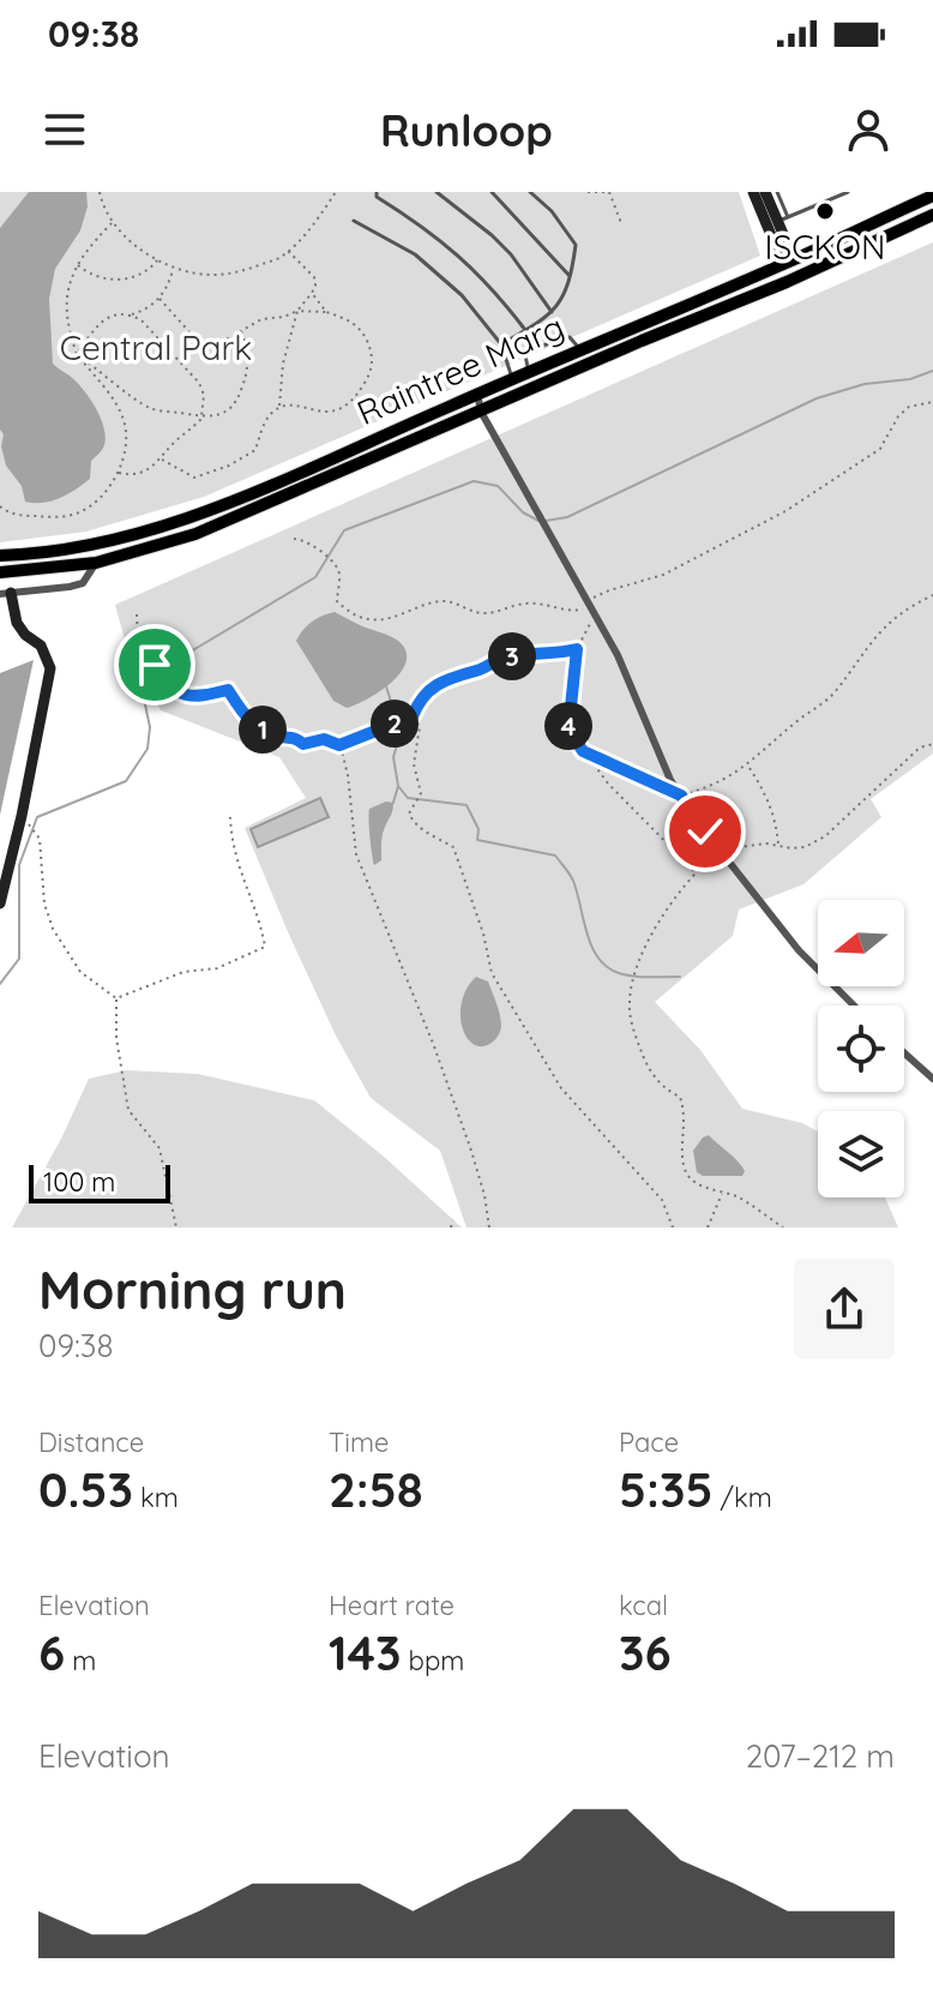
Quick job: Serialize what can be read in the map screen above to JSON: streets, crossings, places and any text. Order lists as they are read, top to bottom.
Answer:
{
  "streets": {
    "main road": ["Raintree Marg"]
  },
  "parks": ["Central Park"],
  "places": ["ISCKON"],
  "scale_bar": "100 m",
  "north": "left",
  "page": {
    "status": "09:38",
    "header": "Runloop",
    "pins": [
      "3",
      "2",
      "4",
      "1"
    ],
    "scale": "100 m",
    "heading": ["Morning run", "09:38"],
    "stats": [
      ["Distance", "0.53 km"],
      ["Time", "2:58"],
      ["Pace", "5:35 /km"],
      ["Elevation", "6 m"],
      ["Heart rate", "143 bpm"],
      ["kcal", "36"]
    ],
    "chart": ["Elevation", "207–212 m"]
  }
}
